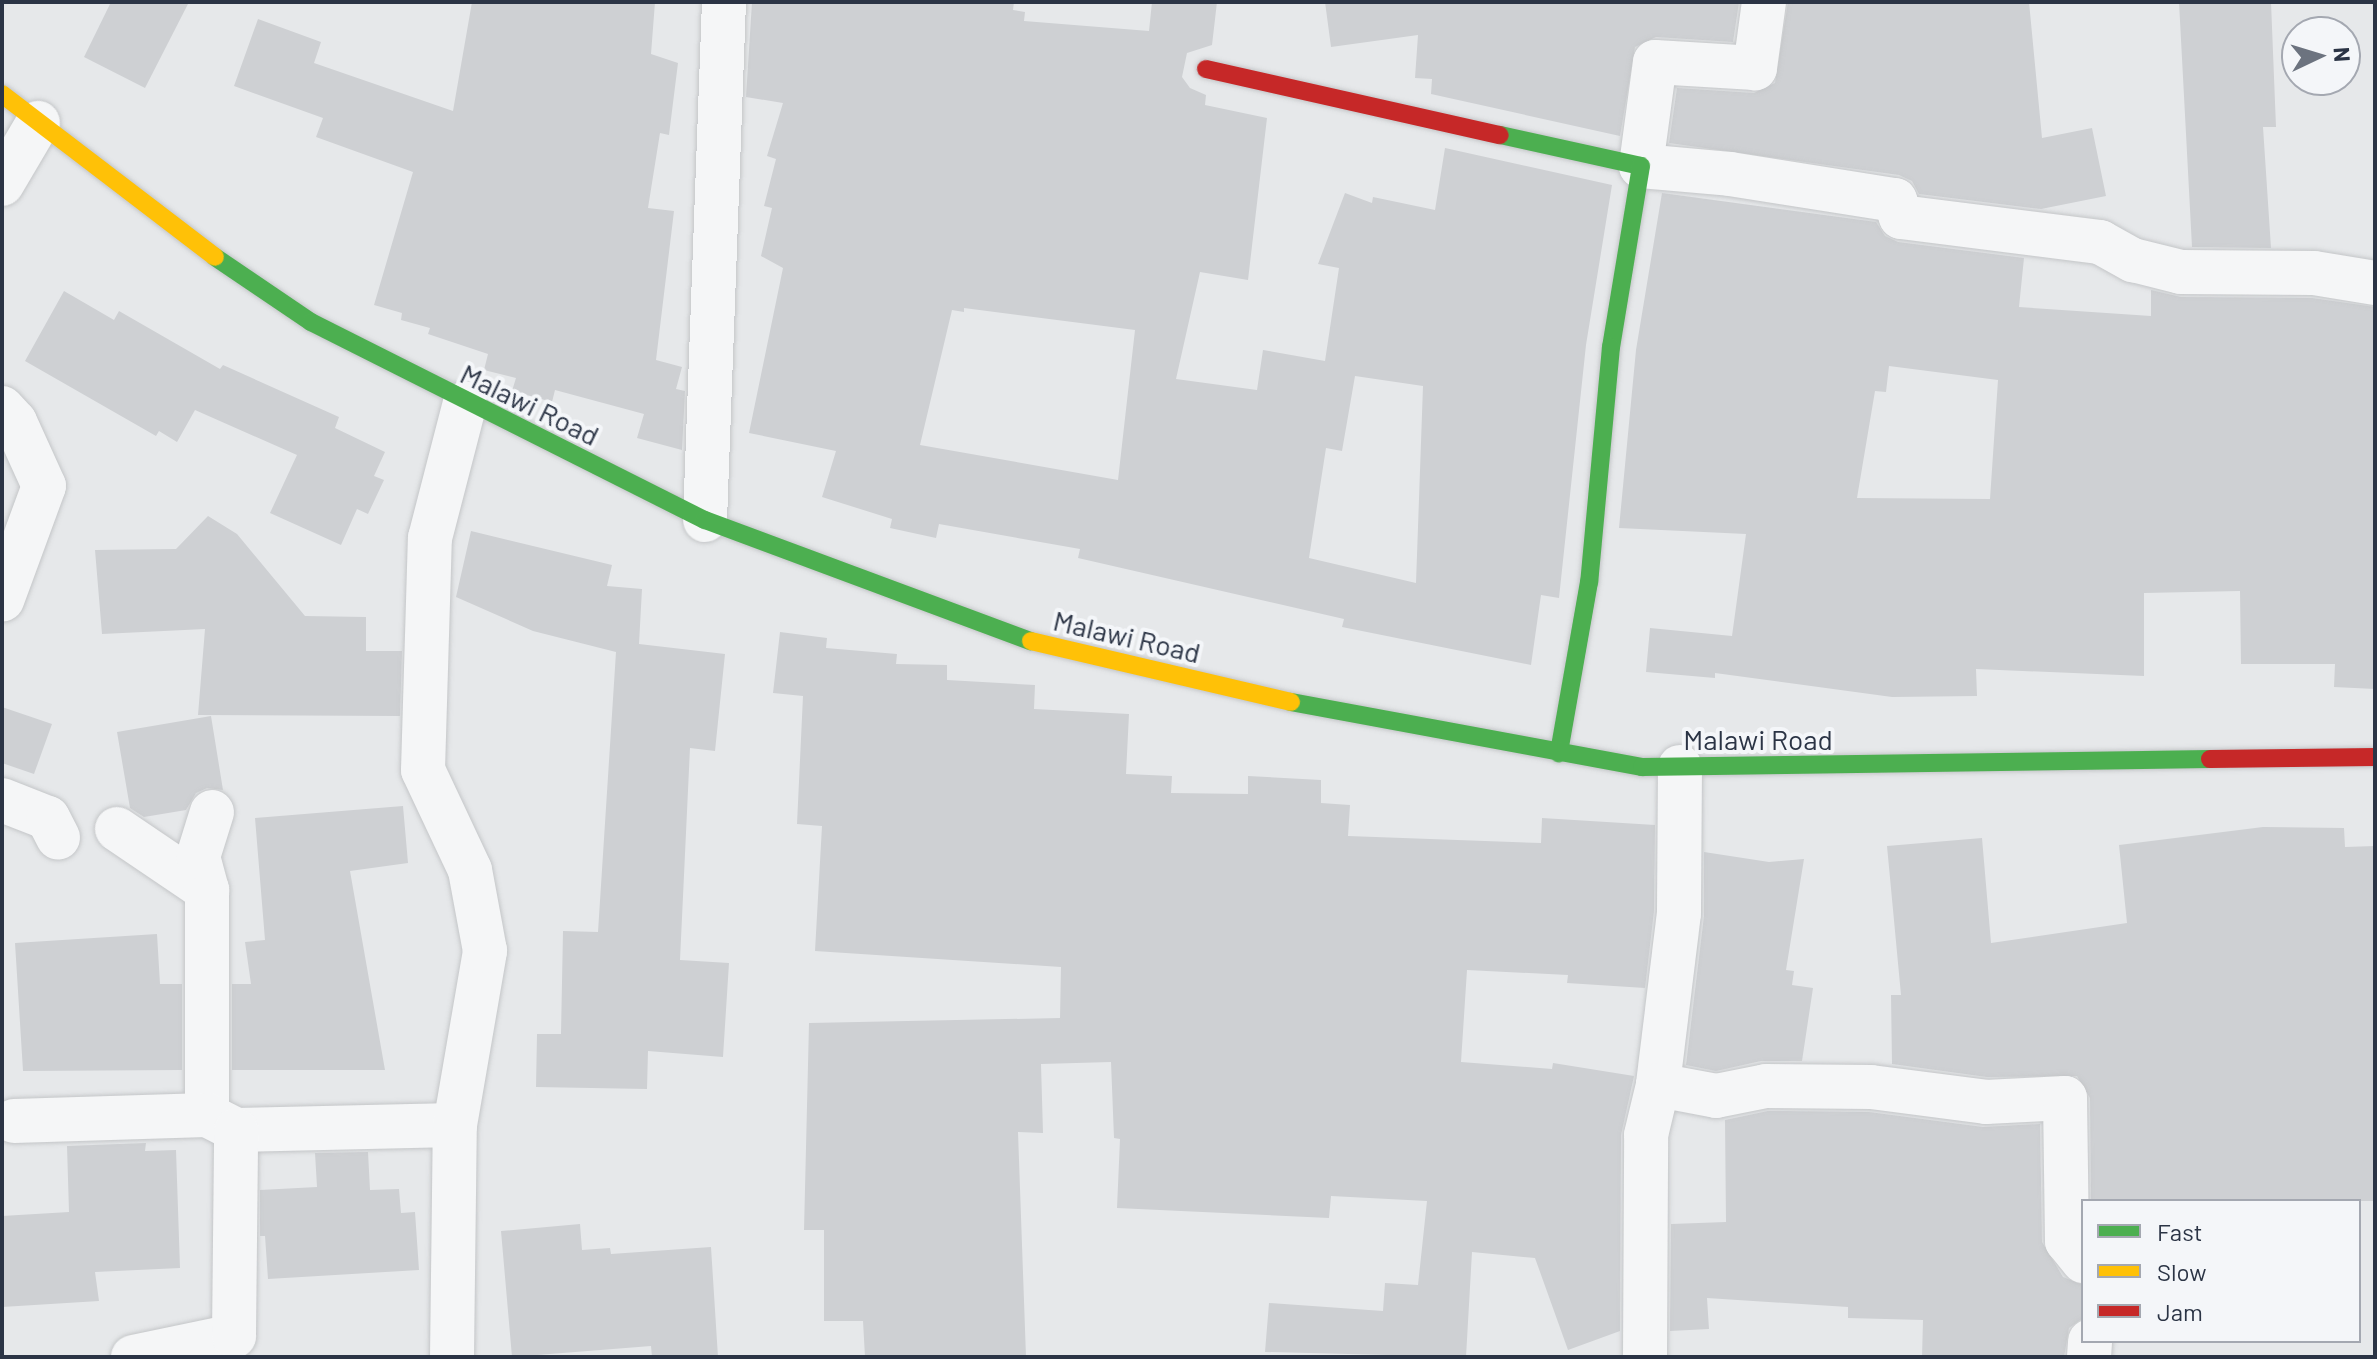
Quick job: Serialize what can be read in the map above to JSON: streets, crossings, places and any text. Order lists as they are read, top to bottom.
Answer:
{
  "streets": {
    "main road": ["Malawi Road"]
  },
  "legend": ["Fast", "Slow", "Jam"],
  "north": "right"
}
